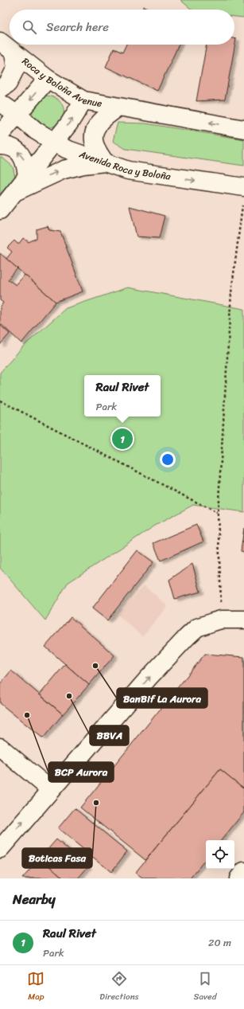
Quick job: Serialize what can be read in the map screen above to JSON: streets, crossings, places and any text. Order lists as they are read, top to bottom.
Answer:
{
  "streets": {
    "main road": ["Roca y Boloña Avenue", "Avenida Roca y Boloña"]
  },
  "places": [
    "BanBif La Aurora",
    "BBVA",
    "BCP Aurora",
    "Boticas Fasa"
  ],
  "page": {
    "search": "Search here",
    "popup": ["Raul Rivet", "Park"],
    "pins": "1",
    "heading": "Nearby",
    "list": [
      {
        "mark": "1",
        "name": "Raul Rivet",
        "note": "Park",
        "value": "20 m"
      }
    ],
    "nav": ["Map", "Directions", "Saved"]
  }
}
